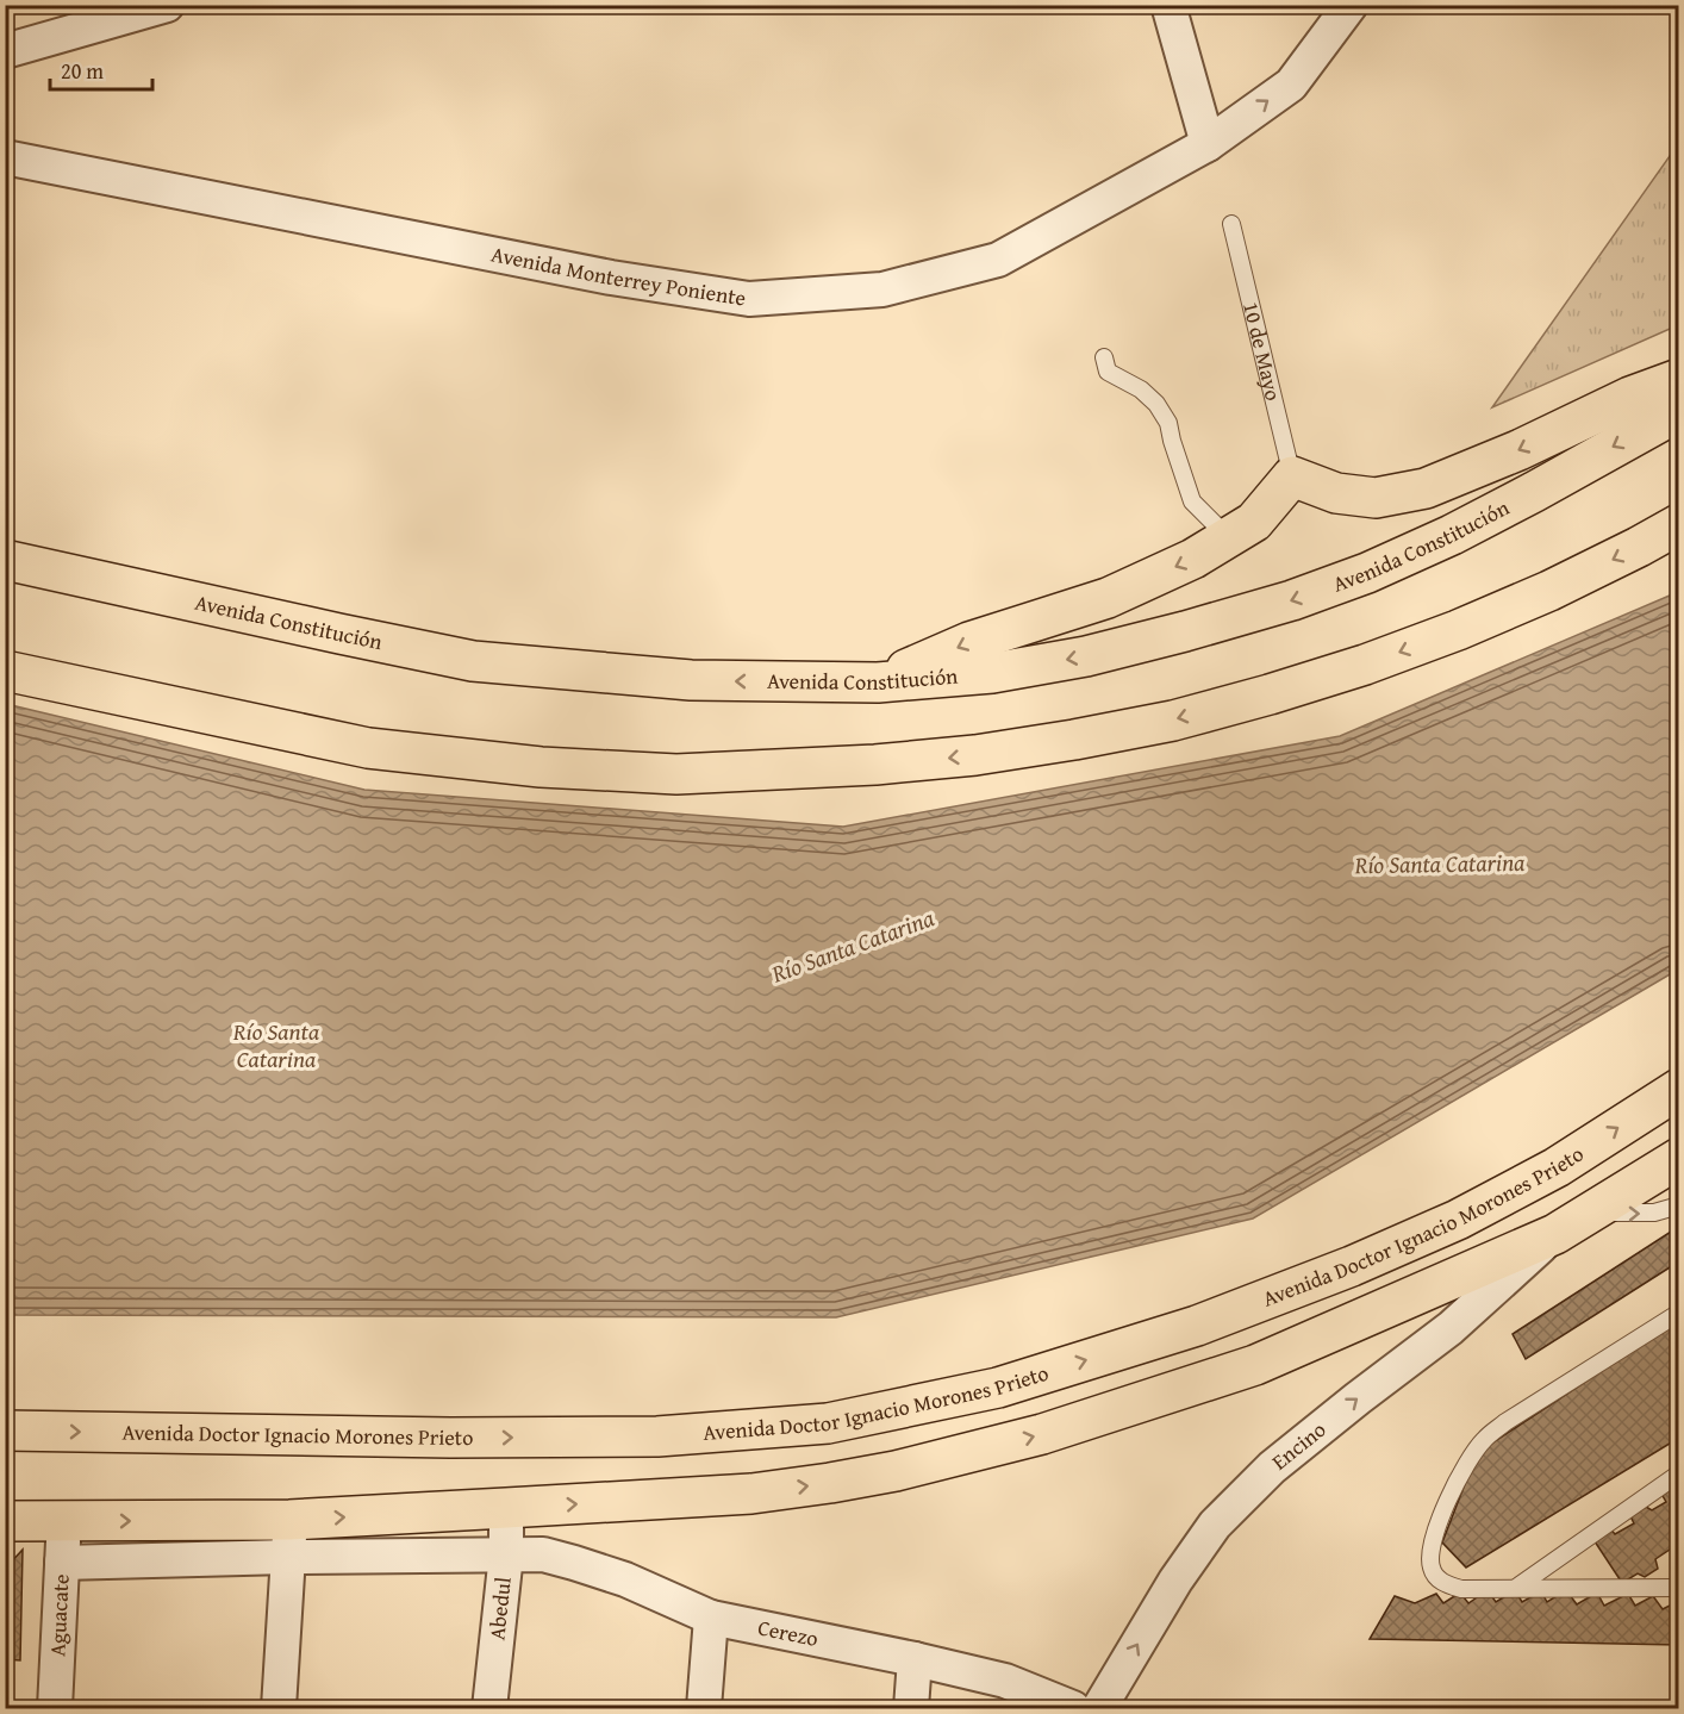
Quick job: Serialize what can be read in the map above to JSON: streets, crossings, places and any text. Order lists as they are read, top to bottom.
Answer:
{
  "streets": {
    "highway": ["Avenida Constitución", "Avenida Doctor Ignacio Morones Prieto"],
    "street": [
      "Avenida Monterrey Poniente",
      "Encino",
      "Abedul",
      "Aguacate",
      "Cerezo"
    ],
    "lane": ["10 de Mayo"]
  },
  "crossings": [
    ["Abedul", "Cerezo"],
    ["Aguacate", "Cerezo"]
  ],
  "one_way": ["Encino"],
  "water": ["Río Santa Catarina"],
  "scale_bar": "20 m"
}
